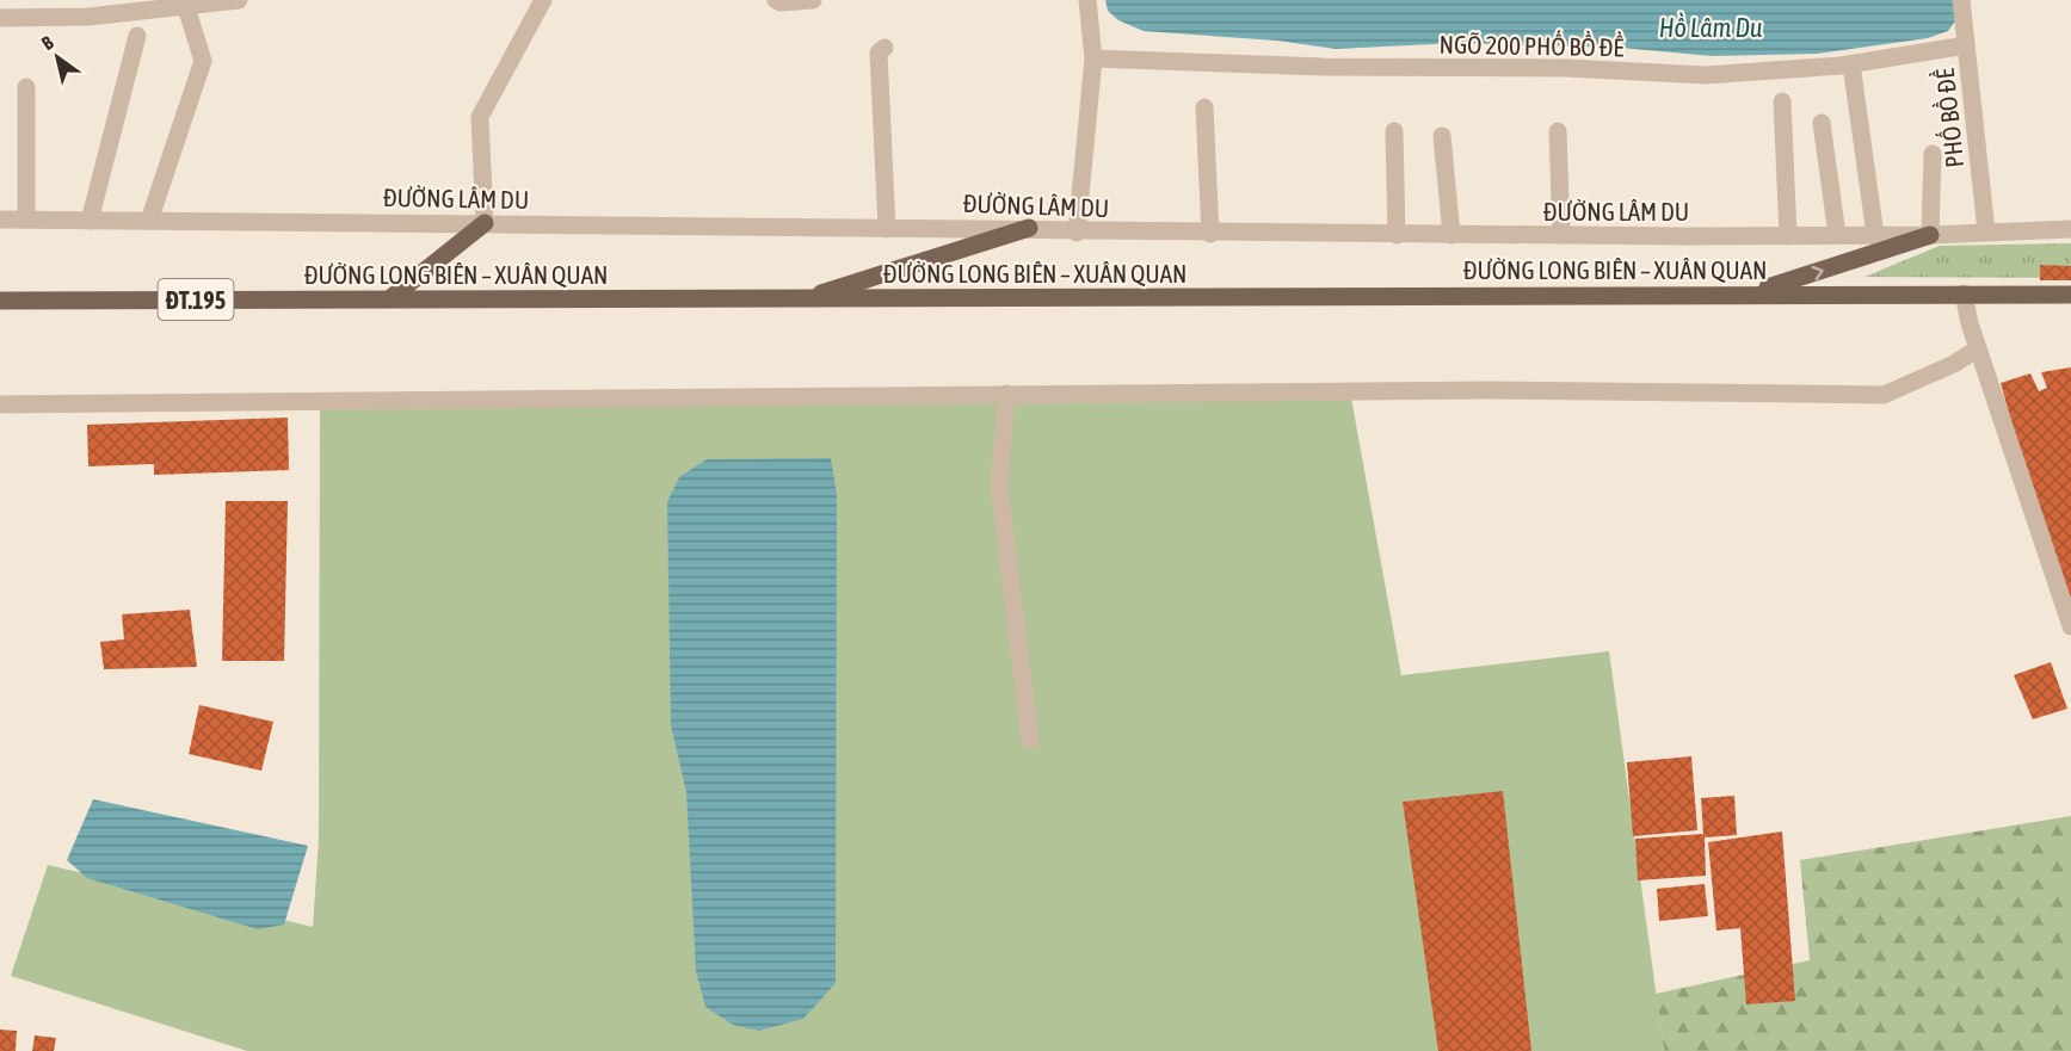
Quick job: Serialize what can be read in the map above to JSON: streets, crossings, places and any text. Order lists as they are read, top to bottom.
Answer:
{
  "streets": {
    "main road": ["ĐƯỜNG LONG BIÊN – XUÂN QUAN", "ĐT.195"],
    "street": ["NGÕ 200 PHỐ BỒ ĐỀ", "PHỐ BỒ ĐỀ", "ĐƯỜNG LÂM DU"]
  },
  "crossings": [
    ["NGÕ 200 PHỐ BỒ ĐỀ", "PHỐ BỒ ĐỀ"],
    ["PHỐ BỒ ĐỀ", "ĐƯỜNG LÂM DU"]
  ],
  "water": ["Hồ Lâm Du"],
  "north": "top left"
}
